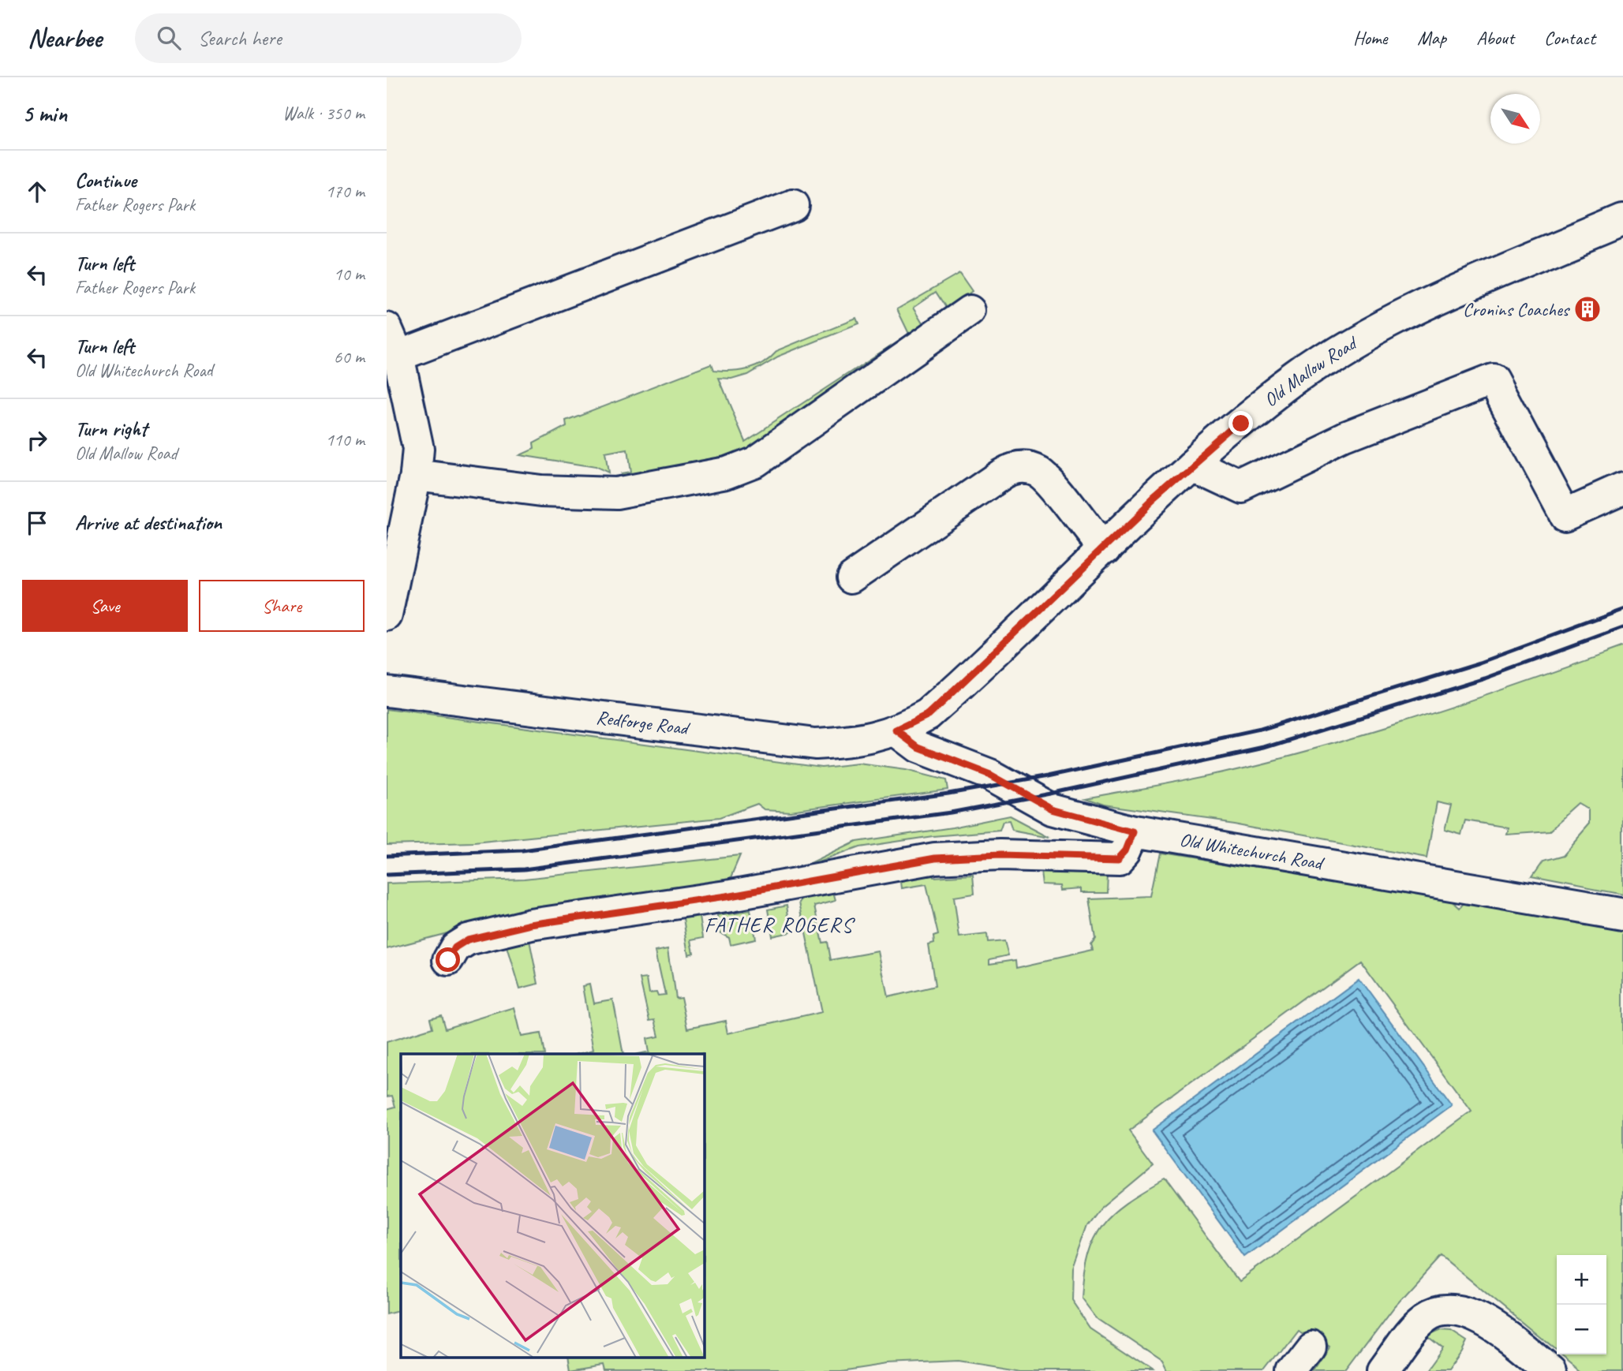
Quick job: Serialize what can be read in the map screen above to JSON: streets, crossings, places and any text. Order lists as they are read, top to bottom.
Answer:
{
  "streets": {
    "street": ["Old Mallow Road", "Redforge Road", "Old Whitechurch Road"]
  },
  "crossings": [
    ["Old Mallow Road", "Redforge Road"],
    ["Old Mallow Road", "Old Whitechurch Road"],
    ["Redforge Road", "Old Whitechurch Road"]
  ],
  "districts": ["FATHER ROGERS"],
  "places": {
    "building": ["Cronins Coaches"]
  },
  "north": "bottom right",
  "page": {
    "header": "Nearbee",
    "search": "Search here",
    "nav": [
      "Home",
      "Map",
      "About",
      "Contact"
    ],
    "heading": ["5 min", "Walk · 350 m"],
    "list": [
      ["Continue", "Father Rogers Park", "170 m"],
      ["Turn left", "Father Rogers Park", "10 m"],
      ["Turn left", "Old Whitechurch Road", "60 m"],
      ["Turn right", "Old Mallow Road", "110 m"],
      "Arrive at destination"
    ],
    "buttons": ["Save", "Share"],
    "map_buttons": ["+", "−"]
  }
}
